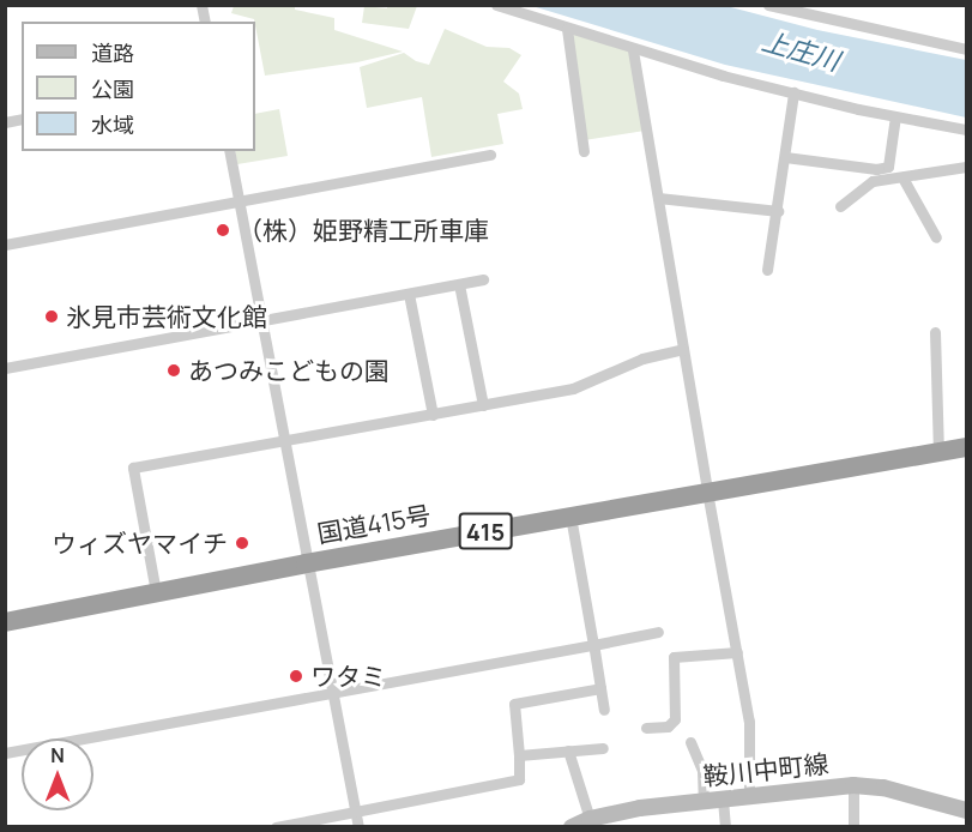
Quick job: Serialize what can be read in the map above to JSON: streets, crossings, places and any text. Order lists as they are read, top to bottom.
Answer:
{
  "streets": {
    "highway": ["国道415号", "415"],
    "main road": ["鞍川中町線"]
  },
  "water": ["上庄川"],
  "places": [
    "（株）姫野精工所車庫",
    "氷見市芸術文化館",
    "あつみこどもの園",
    "ウィズヤマイチ",
    "ワタミ"
  ],
  "legend": ["道路", "公園", "水域"],
  "north": "top"
}
